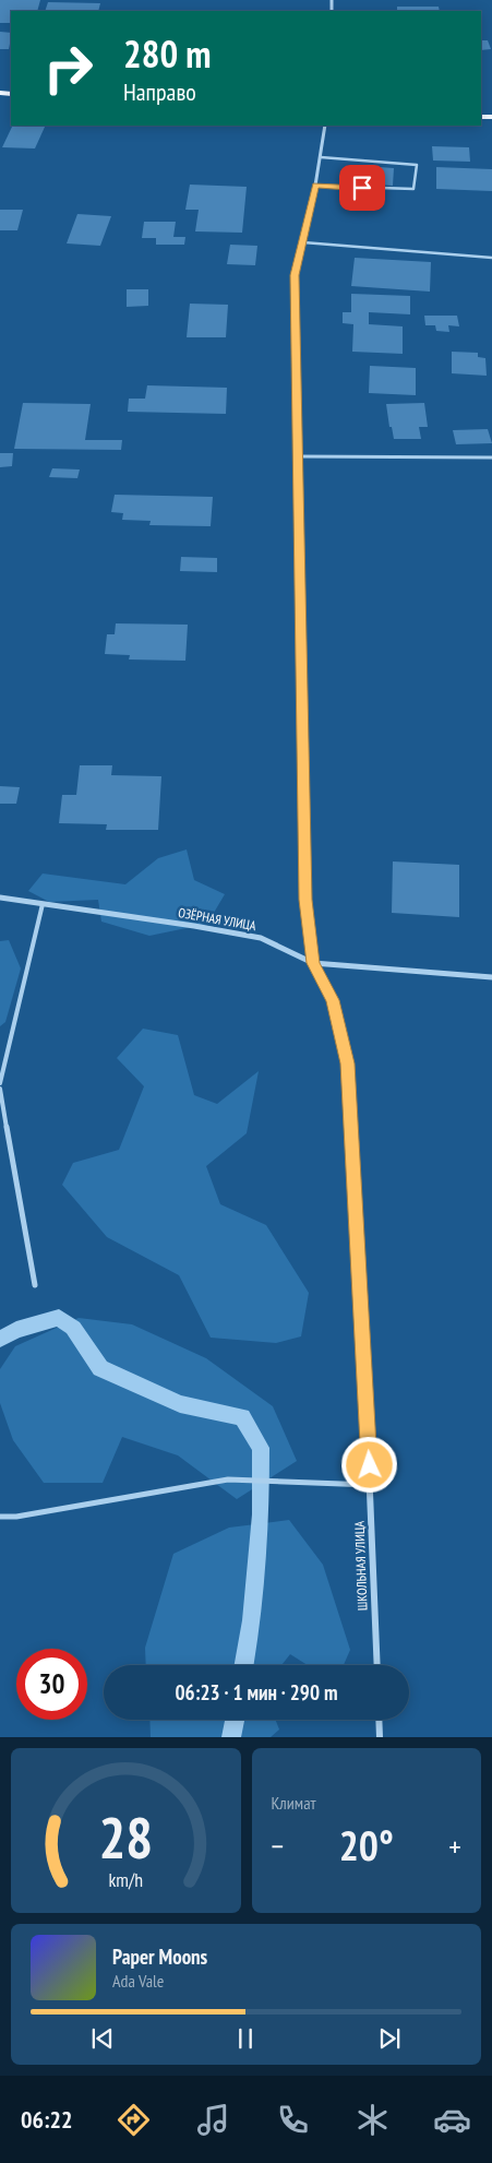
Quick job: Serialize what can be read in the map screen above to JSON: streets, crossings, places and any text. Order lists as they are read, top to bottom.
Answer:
{
  "streets": {
    "street": ["ОЗЁРНАЯ УЛИЦА", "ШКОЛЬНАЯ УЛИЦА"]
  },
  "crossings": [
    ["ОЗЁРНАЯ УЛИЦА", "ШКОЛЬНАЯ УЛИЦА"]
  ],
  "page": {
    "turn": ["280 m", "Направо"],
    "limit": "30",
    "trip": "06:23 · 1 мин · 290 m",
    "tile": "Климат",
    "heat": ["−", "20°", "+"],
    "song": ["Paper Moons", "Ada Vale"],
    "tabs": "06:22",
    "gauge": ["28", "km/h"]
  }
}
